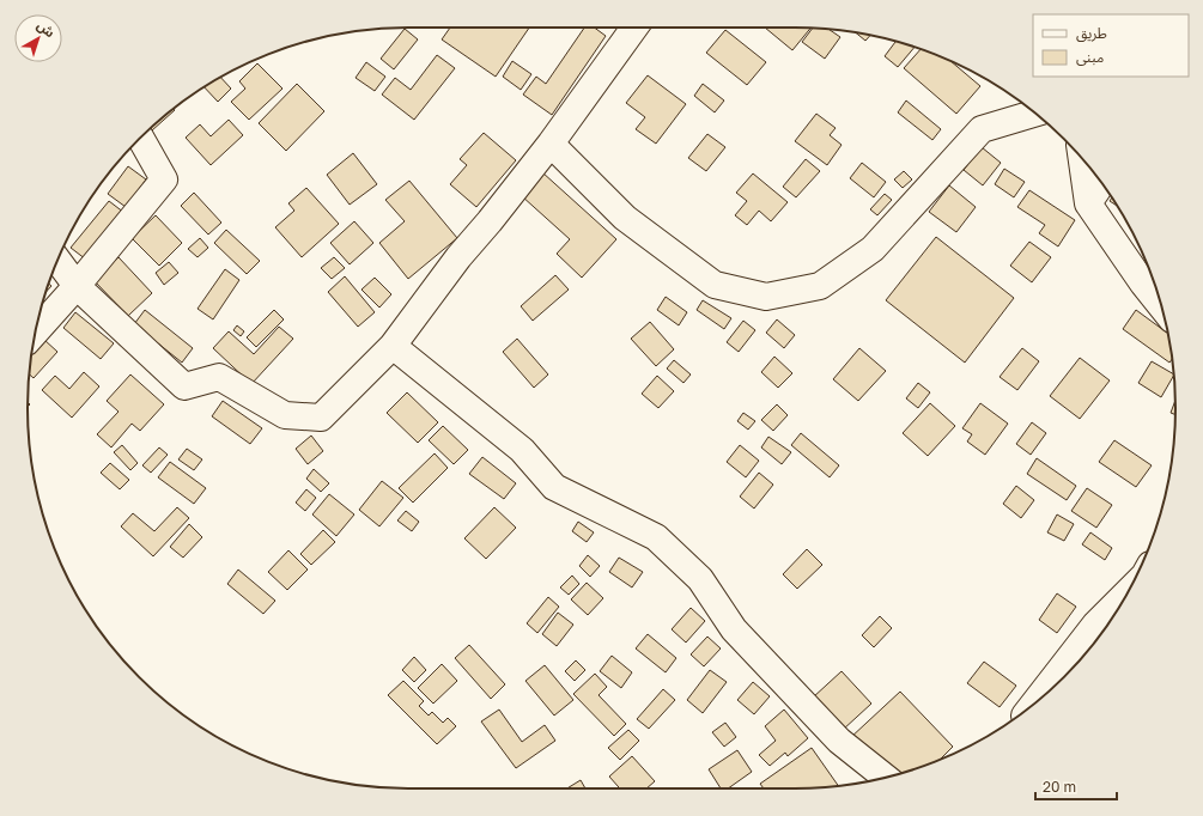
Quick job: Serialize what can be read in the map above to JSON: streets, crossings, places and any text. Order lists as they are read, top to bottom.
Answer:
{
  "legend": ["طريق", "مبنى"],
  "scale_bar": "20 m",
  "north": "top right"
}
